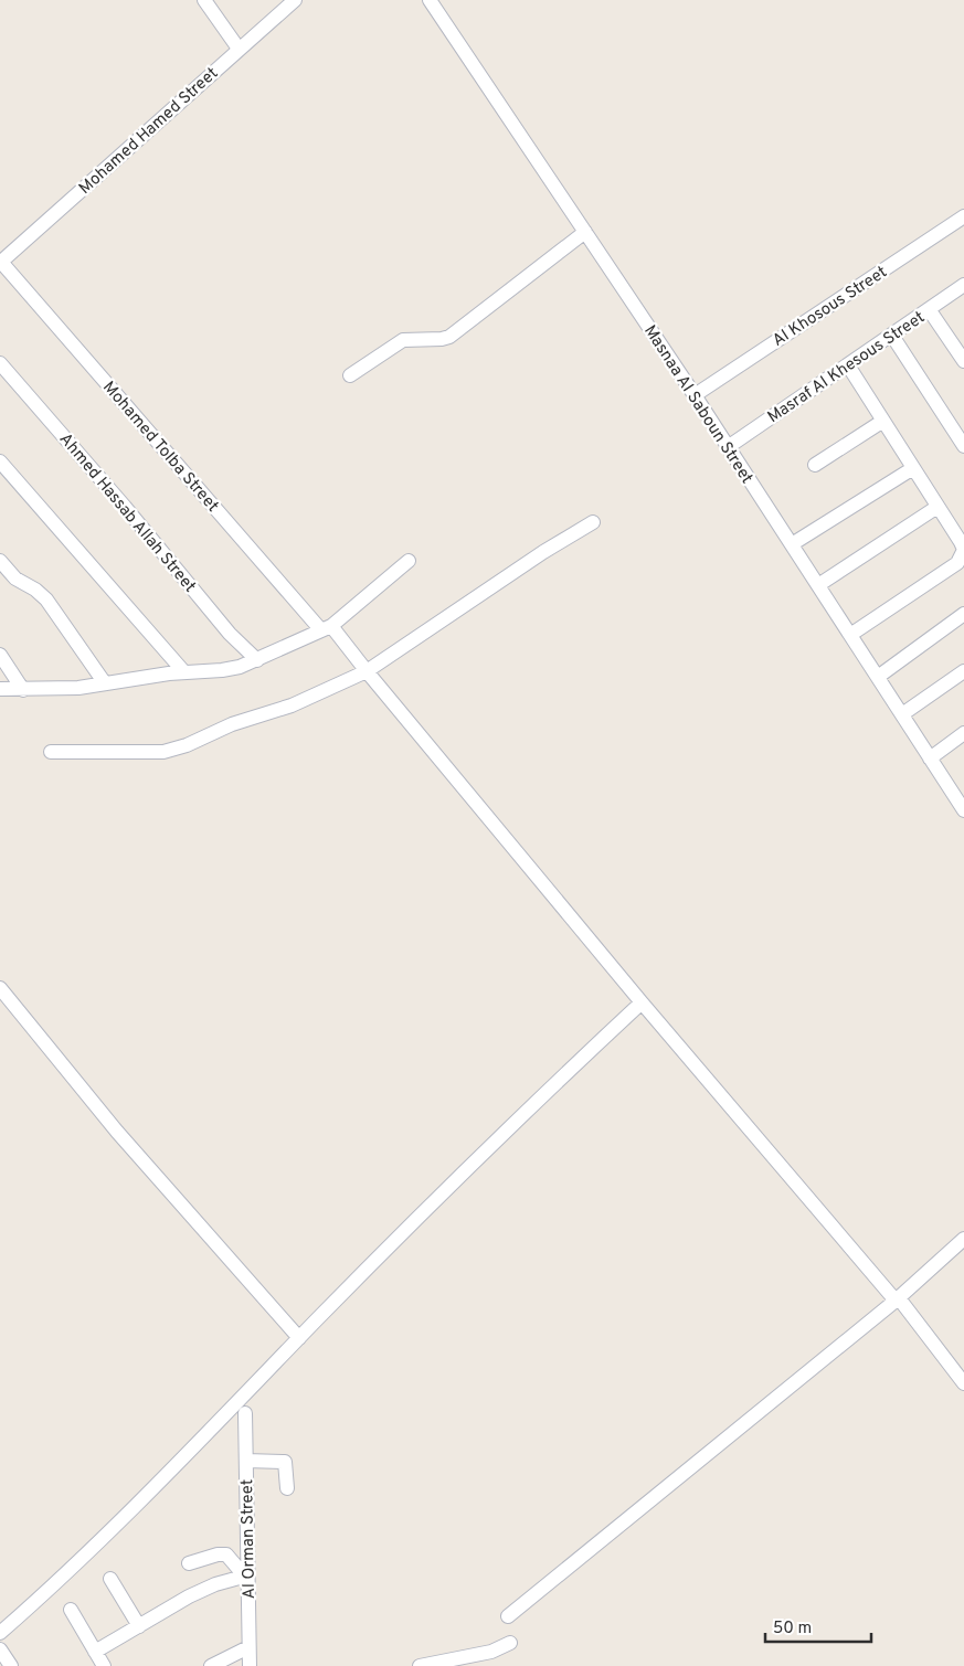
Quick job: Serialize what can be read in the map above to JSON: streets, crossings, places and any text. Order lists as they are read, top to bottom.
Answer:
{
  "streets": {
    "street": [
      "Mohamed Hamed Street",
      "Al Khosous Street",
      "Masraf Al Khesous Street",
      "Masnaa Al Saboun Street",
      "Mohamed Tolba Street",
      "Ahmed Hassab Allah Street",
      "Al Orman Street"
    ]
  },
  "crossings": [
    ["Mohamed Hamed Street", "Mohamed Tolba Street"],
    ["Al Khosous Street", "Masnaa Al Saboun Street"],
    ["Masraf Al Khesous Street", "Masnaa Al Saboun Street"]
  ],
  "scale_bar": "50 m"
}
